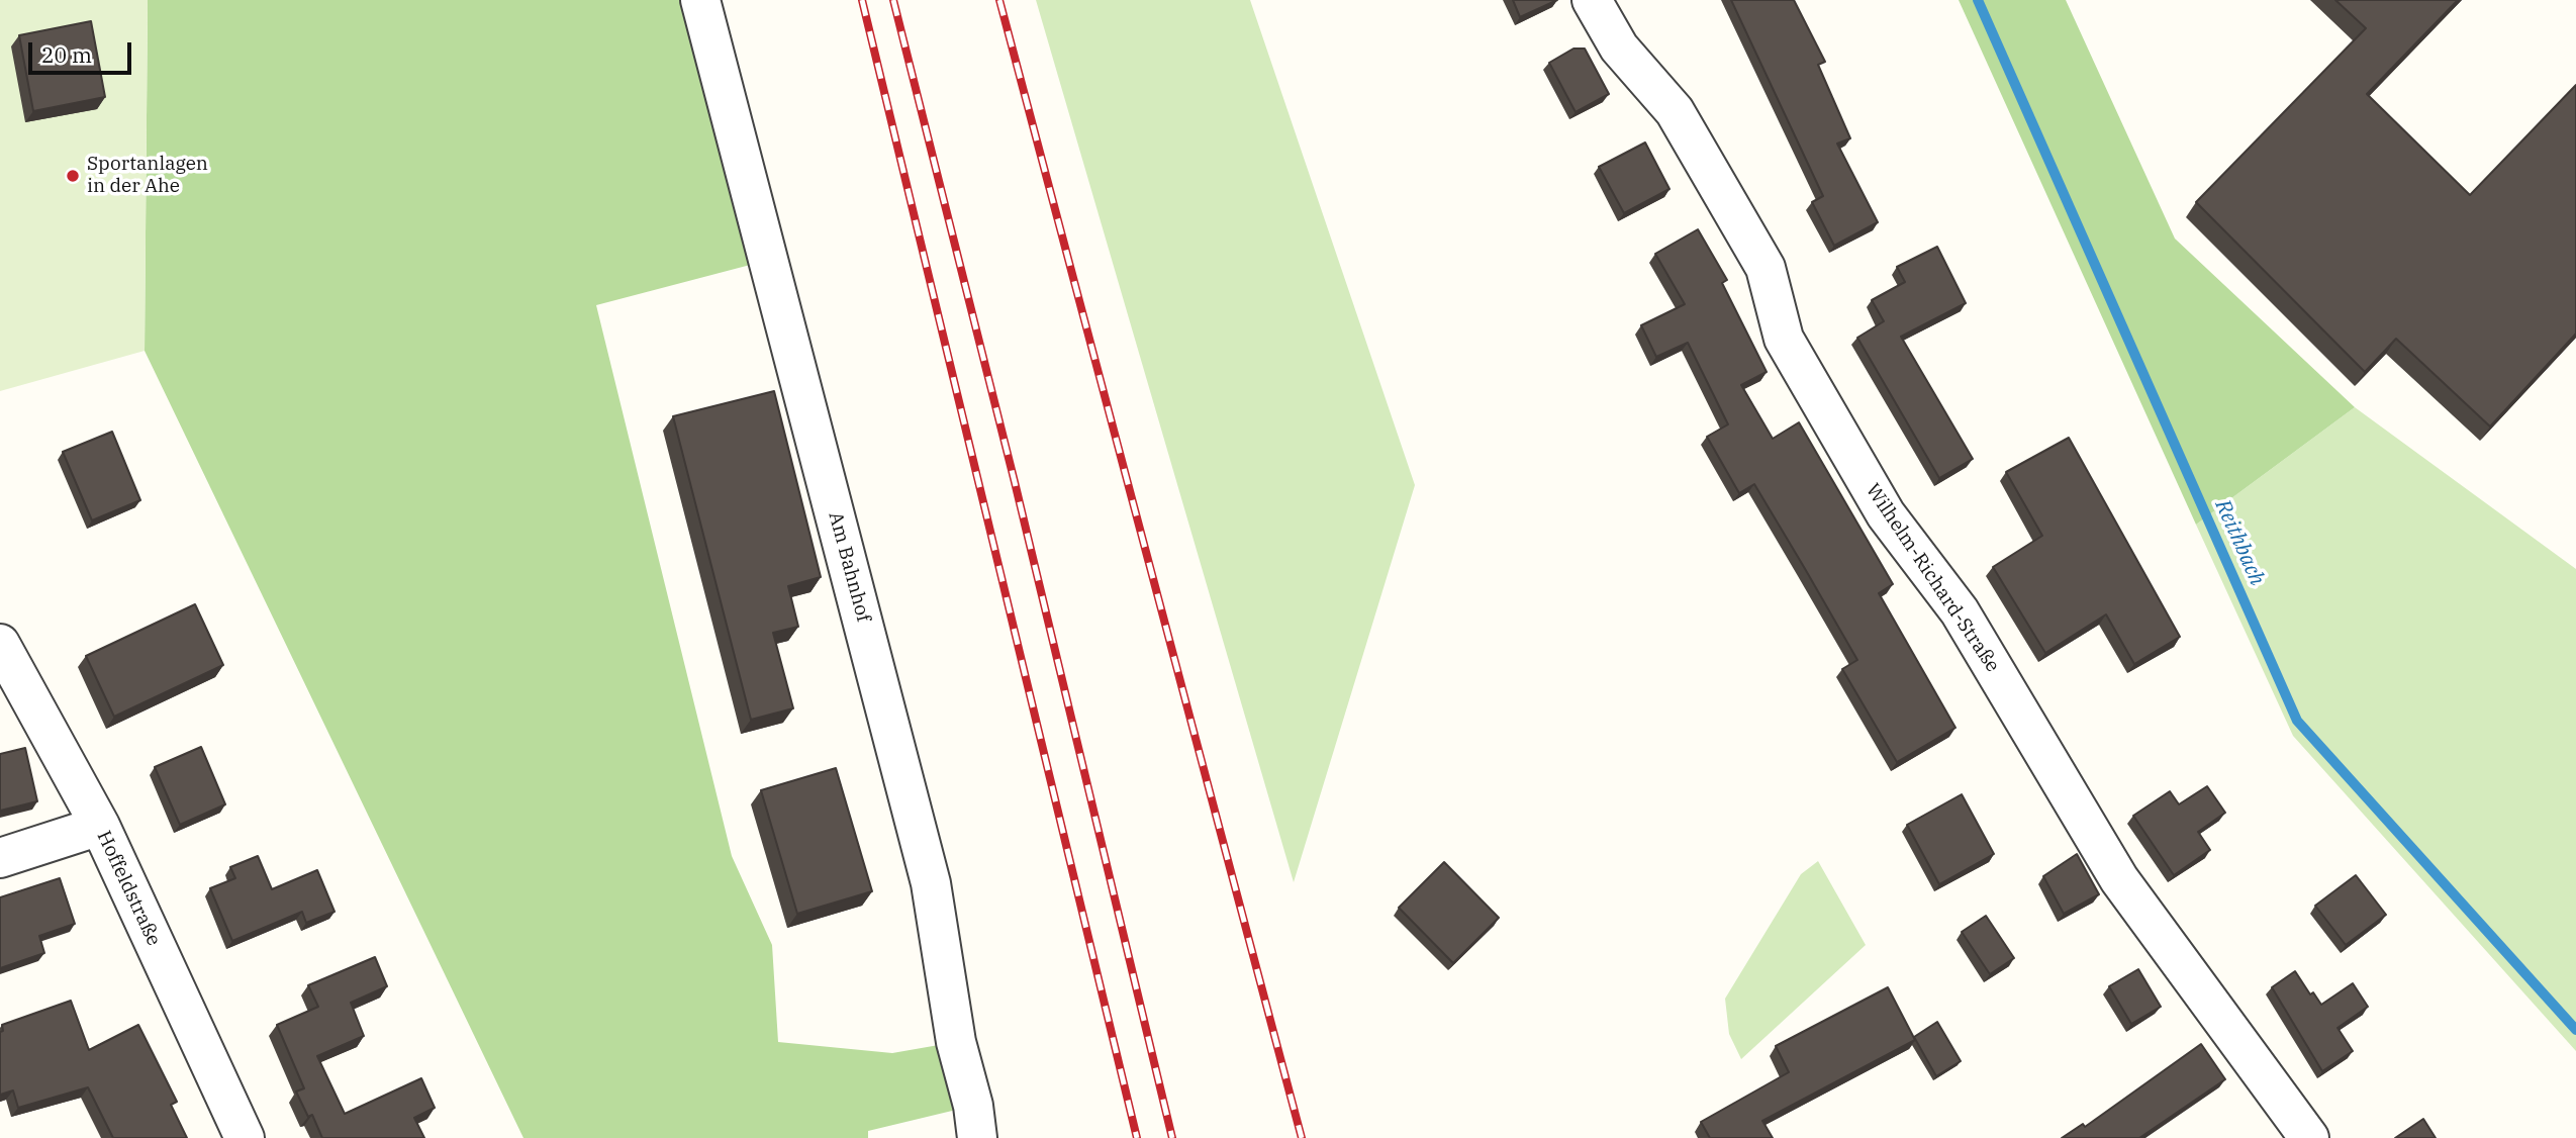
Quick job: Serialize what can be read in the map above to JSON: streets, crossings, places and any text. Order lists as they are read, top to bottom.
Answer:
{
  "streets": {
    "street": ["Am Bahnhof", "Wilhelm-Richard-Straße", "Hoffeldstraße"]
  },
  "water": ["Reithbach"],
  "places": ["Sportanlagen in der Ahe"],
  "scale_bar": "20 m"
}
